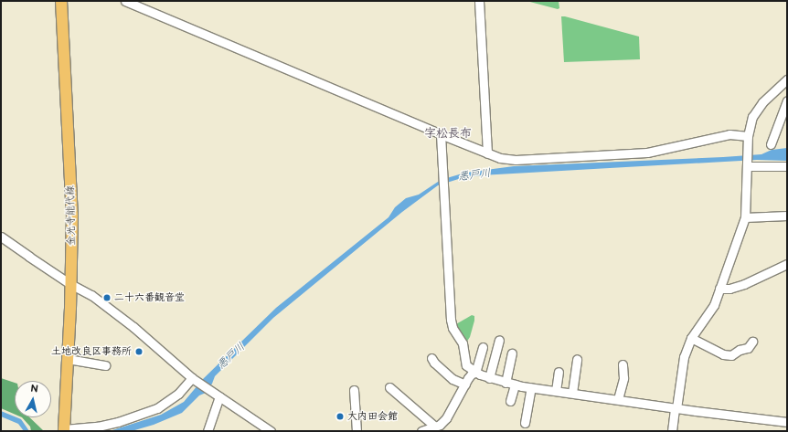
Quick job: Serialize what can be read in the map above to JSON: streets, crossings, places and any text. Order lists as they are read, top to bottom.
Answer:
{
  "streets": {
    "main road": ["金光寺能代線"]
  },
  "districts": ["字松長布"],
  "water": ["悪戸川"],
  "places": ["二十六番観音堂", "土地改良区事務所", "大内田会館"],
  "north": "top"
}
